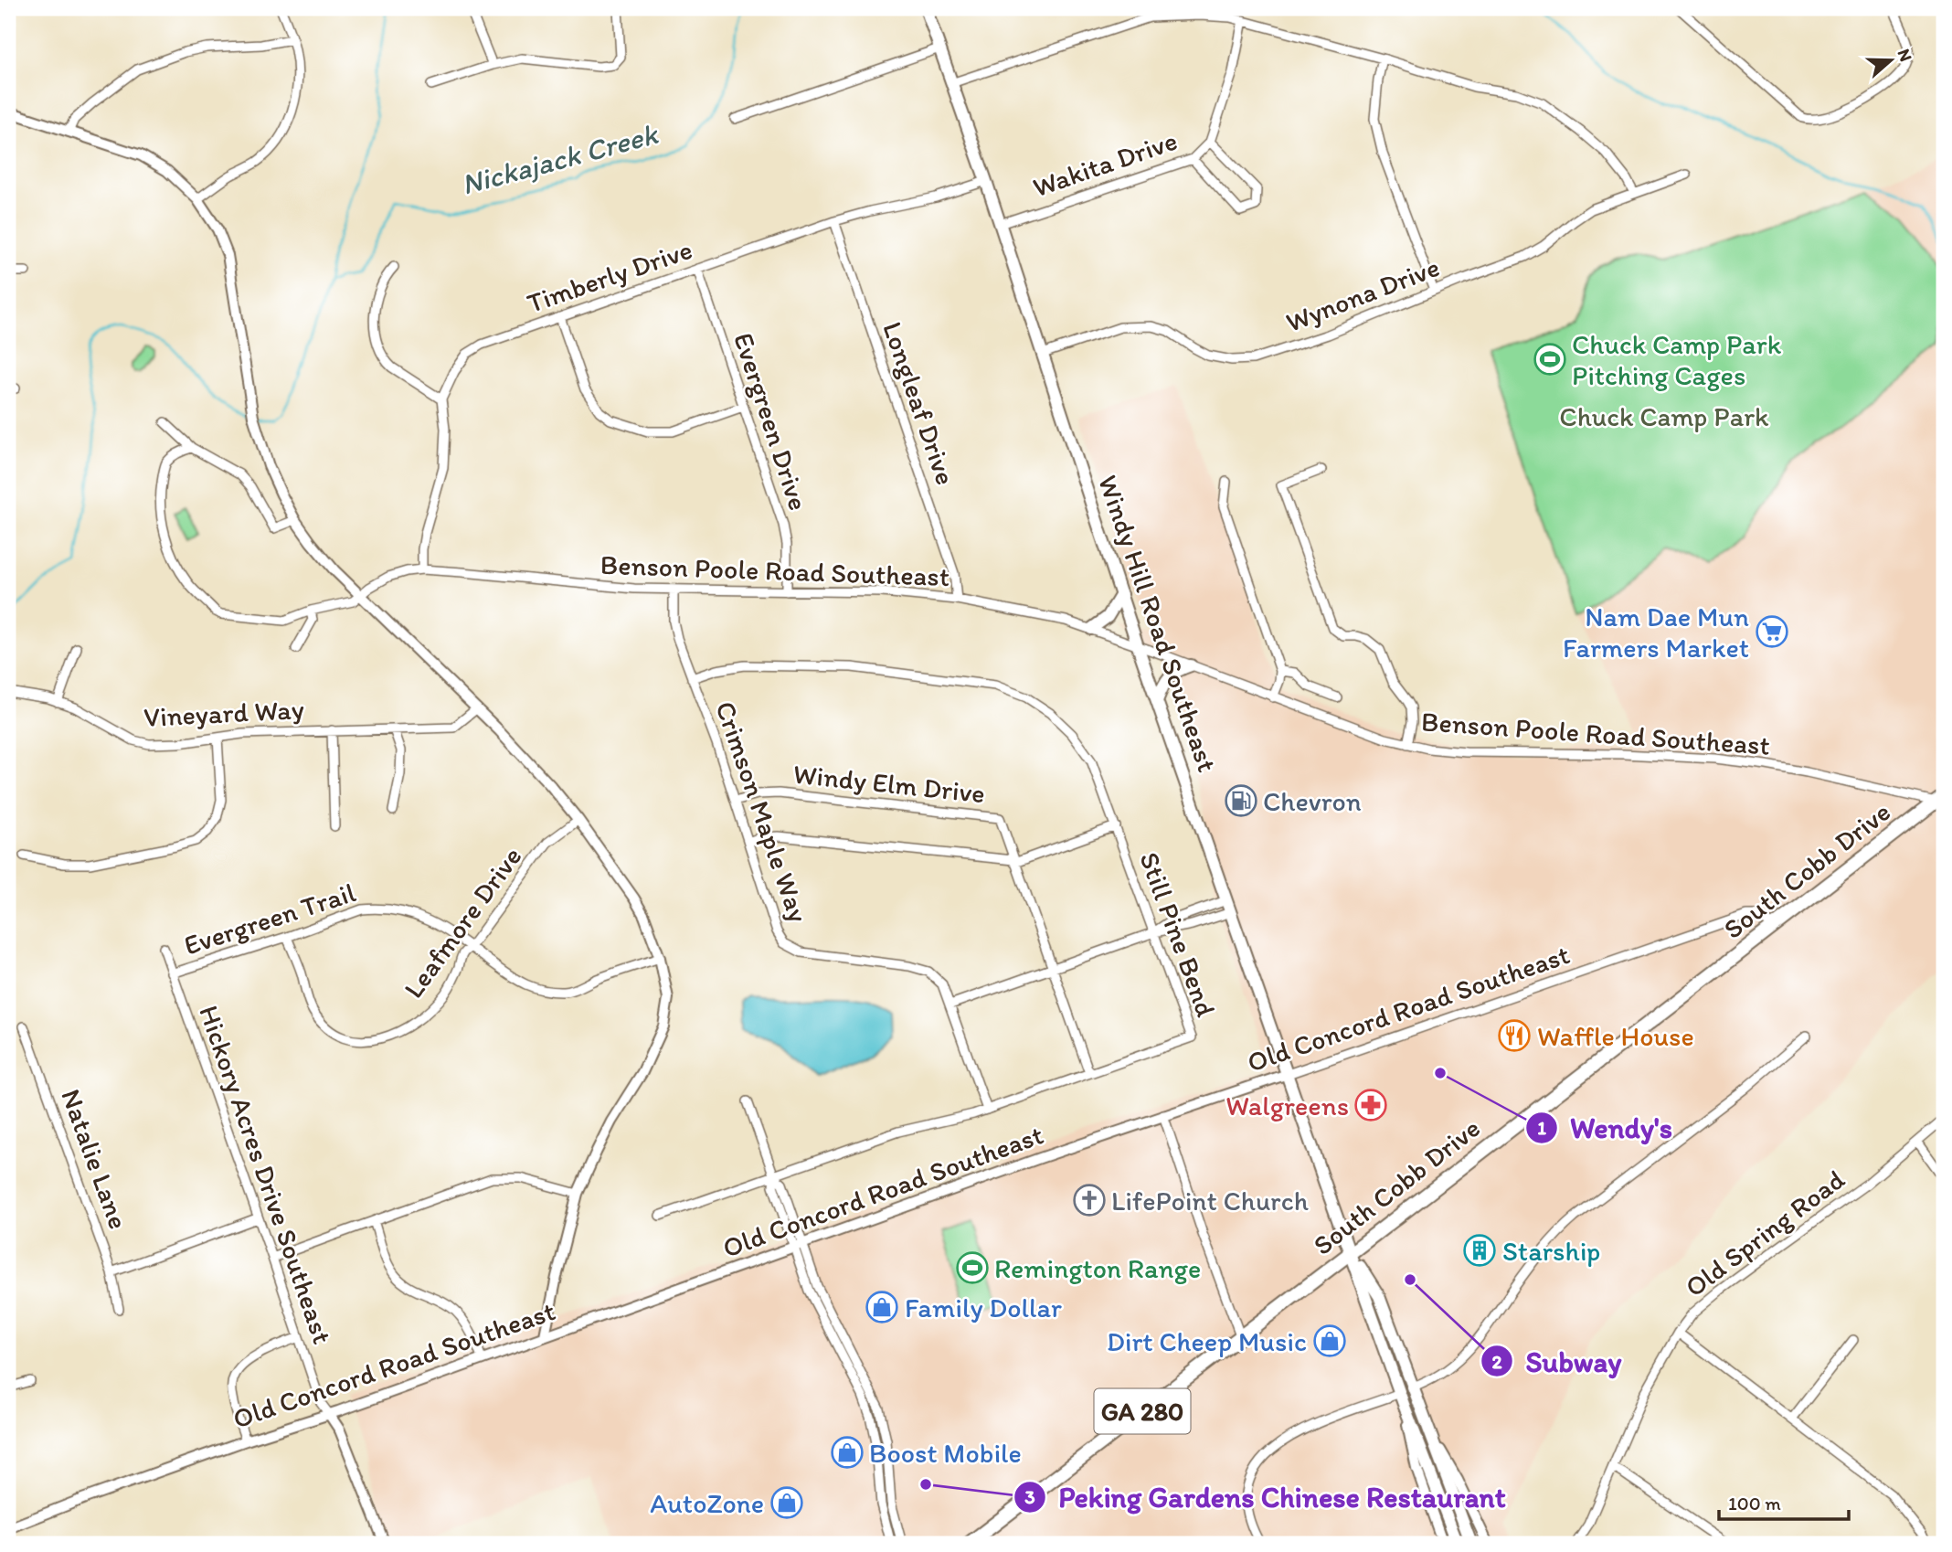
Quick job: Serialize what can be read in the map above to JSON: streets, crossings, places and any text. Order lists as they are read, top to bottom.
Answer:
{
  "streets": {
    "main road": ["Windy Hill Road Southeast", "South Cobb Drive", "GA 280"],
    "street": [
      "Wakita Drive",
      "Timberly Drive",
      "Wynona Drive",
      "Longleaf Drive",
      "Evergreen Drive",
      "Benson Poole Road Southeast",
      "Vineyard Way",
      "Windy Elm Drive",
      "Crimson Maple Way",
      "Evergreen Trail",
      "Leafmore Drive",
      "Still Pine Bend",
      "Old Concord Road Southeast",
      "Natalie Lane",
      "Hickory Acres Drive Southeast",
      "Old Spring Road"
    ]
  },
  "crossings": [
    ["Wakita Drive", "Windy Hill Road Southeast"],
    ["Timberly Drive", "Longleaf Drive"],
    ["Timberly Drive", "Evergreen Drive"],
    ["Timberly Drive", "Windy Hill Road Southeast"],
    ["Wynona Drive", "Windy Hill Road Southeast"],
    ["Longleaf Drive", "Benson Poole Road Southeast"],
    ["Evergreen Drive", "Benson Poole Road Southeast"],
    ["Benson Poole Road Southeast", "Windy Hill Road Southeast"],
    ["Benson Poole Road Southeast", "Crimson Maple Way"],
    ["Benson Poole Road Southeast", "South Cobb Drive"],
    ["Windy Hill Road Southeast", "South Cobb Drive"],
    ["Windy Hill Road Southeast", "Old Concord Road Southeast"],
    ["Windy Elm Drive", "Crimson Maple Way"],
    ["Windy Elm Drive", "Still Pine Bend"],
    ["Crimson Maple Way", "Still Pine Bend"],
    ["South Cobb Drive", "Old Concord Road Southeast"],
    ["Evergreen Trail", "Leafmore Drive"],
    ["Evergreen Trail", "Hickory Acres Drive Southeast"],
    ["Old Concord Road Southeast", "Hickory Acres Drive Southeast"]
  ],
  "water": ["Nickajack Creek"],
  "parks": ["Chuck Camp Park"],
  "places": {
    "sports": ["Chuck Camp Park Pitching Cages", "Remington Range"],
    "supermarket": ["Nam Dae Mun Farmers Market"],
    "fuel station": ["Chevron"],
    "restaurant": ["Waffle House"],
    "other": ["Wendy's", "Subway", "Peking Gardens Chinese Restaurant"],
    "pharmacy": ["Walgreens"],
    "church": ["LifePoint Church"],
    "building": ["Starship"],
    "shop": [
      "Family Dollar",
      "Dirt Cheep Music",
      "Boost Mobile",
      "AutoZone"
    ]
  },
  "scale_bar": "100 m",
  "north": "right"
}
